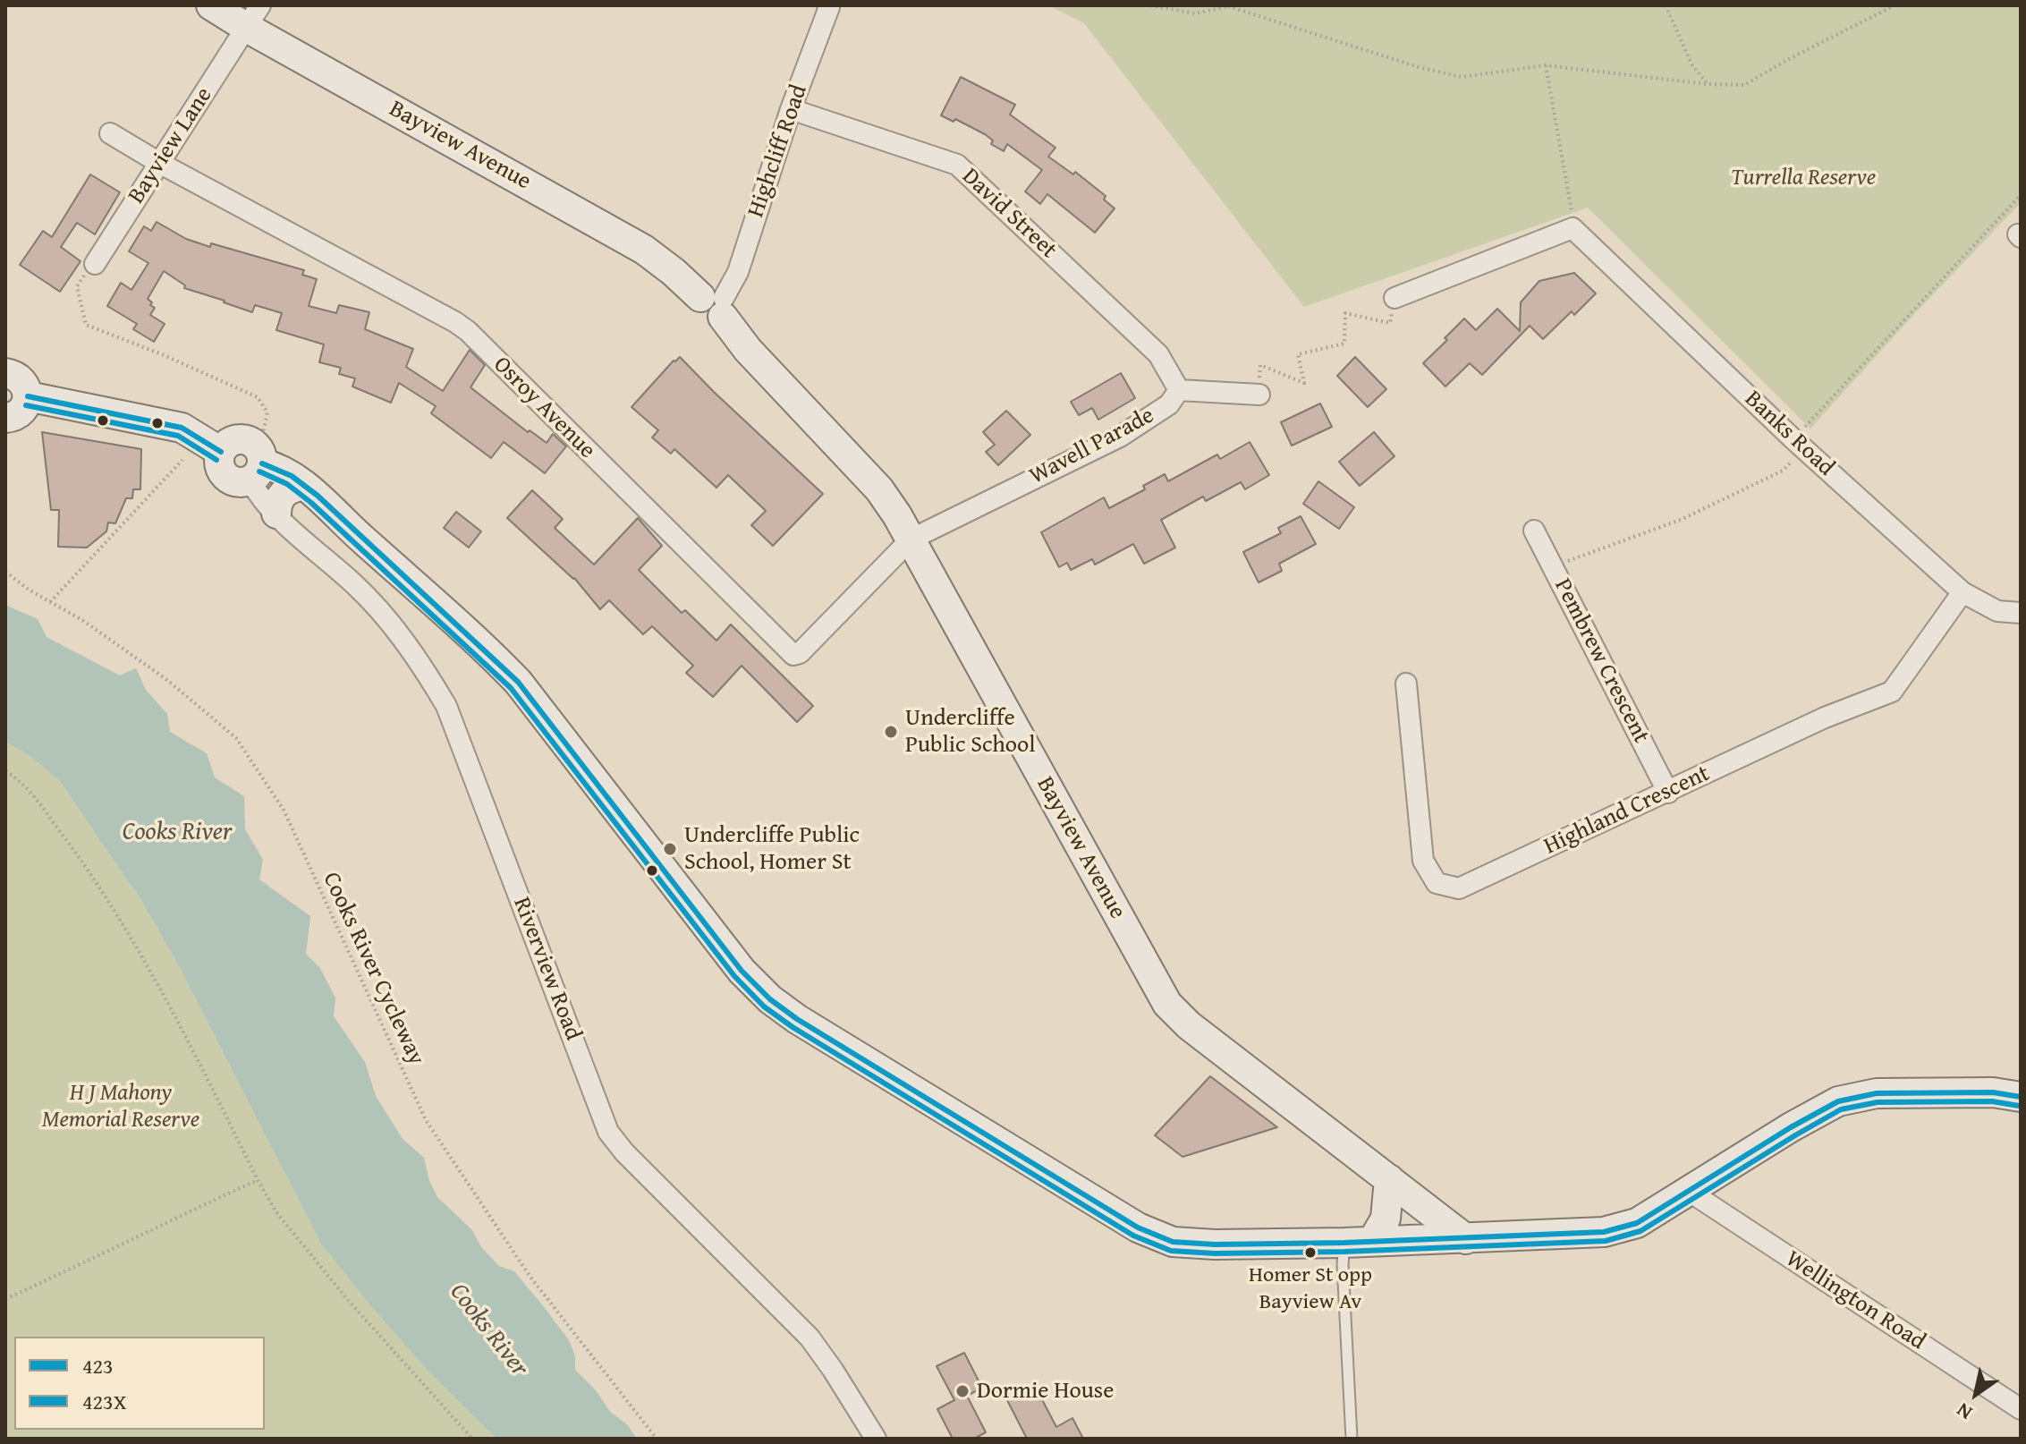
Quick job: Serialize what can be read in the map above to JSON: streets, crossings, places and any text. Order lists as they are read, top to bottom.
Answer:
{
  "streets": {
    "main road": ["Bayview Avenue"],
    "street": [
      "Bayview Lane",
      "Highcliff Road",
      "David Street",
      "Osroy Avenue",
      "Banks Road",
      "Wavell Parade",
      "Pembrew Crescent",
      "Highland Crescent",
      "Riverview Road",
      "Wellington Road"
    ],
    "path": ["Cooks River Cycleway"]
  },
  "crossings": [
    ["Bayview Lane", "Bayview Avenue"],
    ["Bayview Lane", "Osroy Avenue"],
    ["Bayview Avenue", "Highcliff Road"],
    ["Bayview Avenue", "Osroy Avenue"],
    ["Bayview Avenue", "Wavell Parade"],
    ["Highcliff Road", "David Street"],
    ["David Street", "Wavell Parade"],
    ["Osroy Avenue", "Wavell Parade"],
    ["Banks Road", "Highland Crescent"],
    ["Pembrew Crescent", "Highland Crescent"]
  ],
  "water": ["Cooks River"],
  "parks": ["Turrella Reserve", "H J Mahony Memorial Reserve"],
  "places": [
    "Undercliffe Public School",
    "Undercliffe Public School, Homer St",
    "Homer St opp Bayview Av",
    "Dormie House"
  ],
  "lines": ["transit line 423", "transit line 423X"],
  "legend": ["423", "423X"],
  "north": "bottom left"
}
